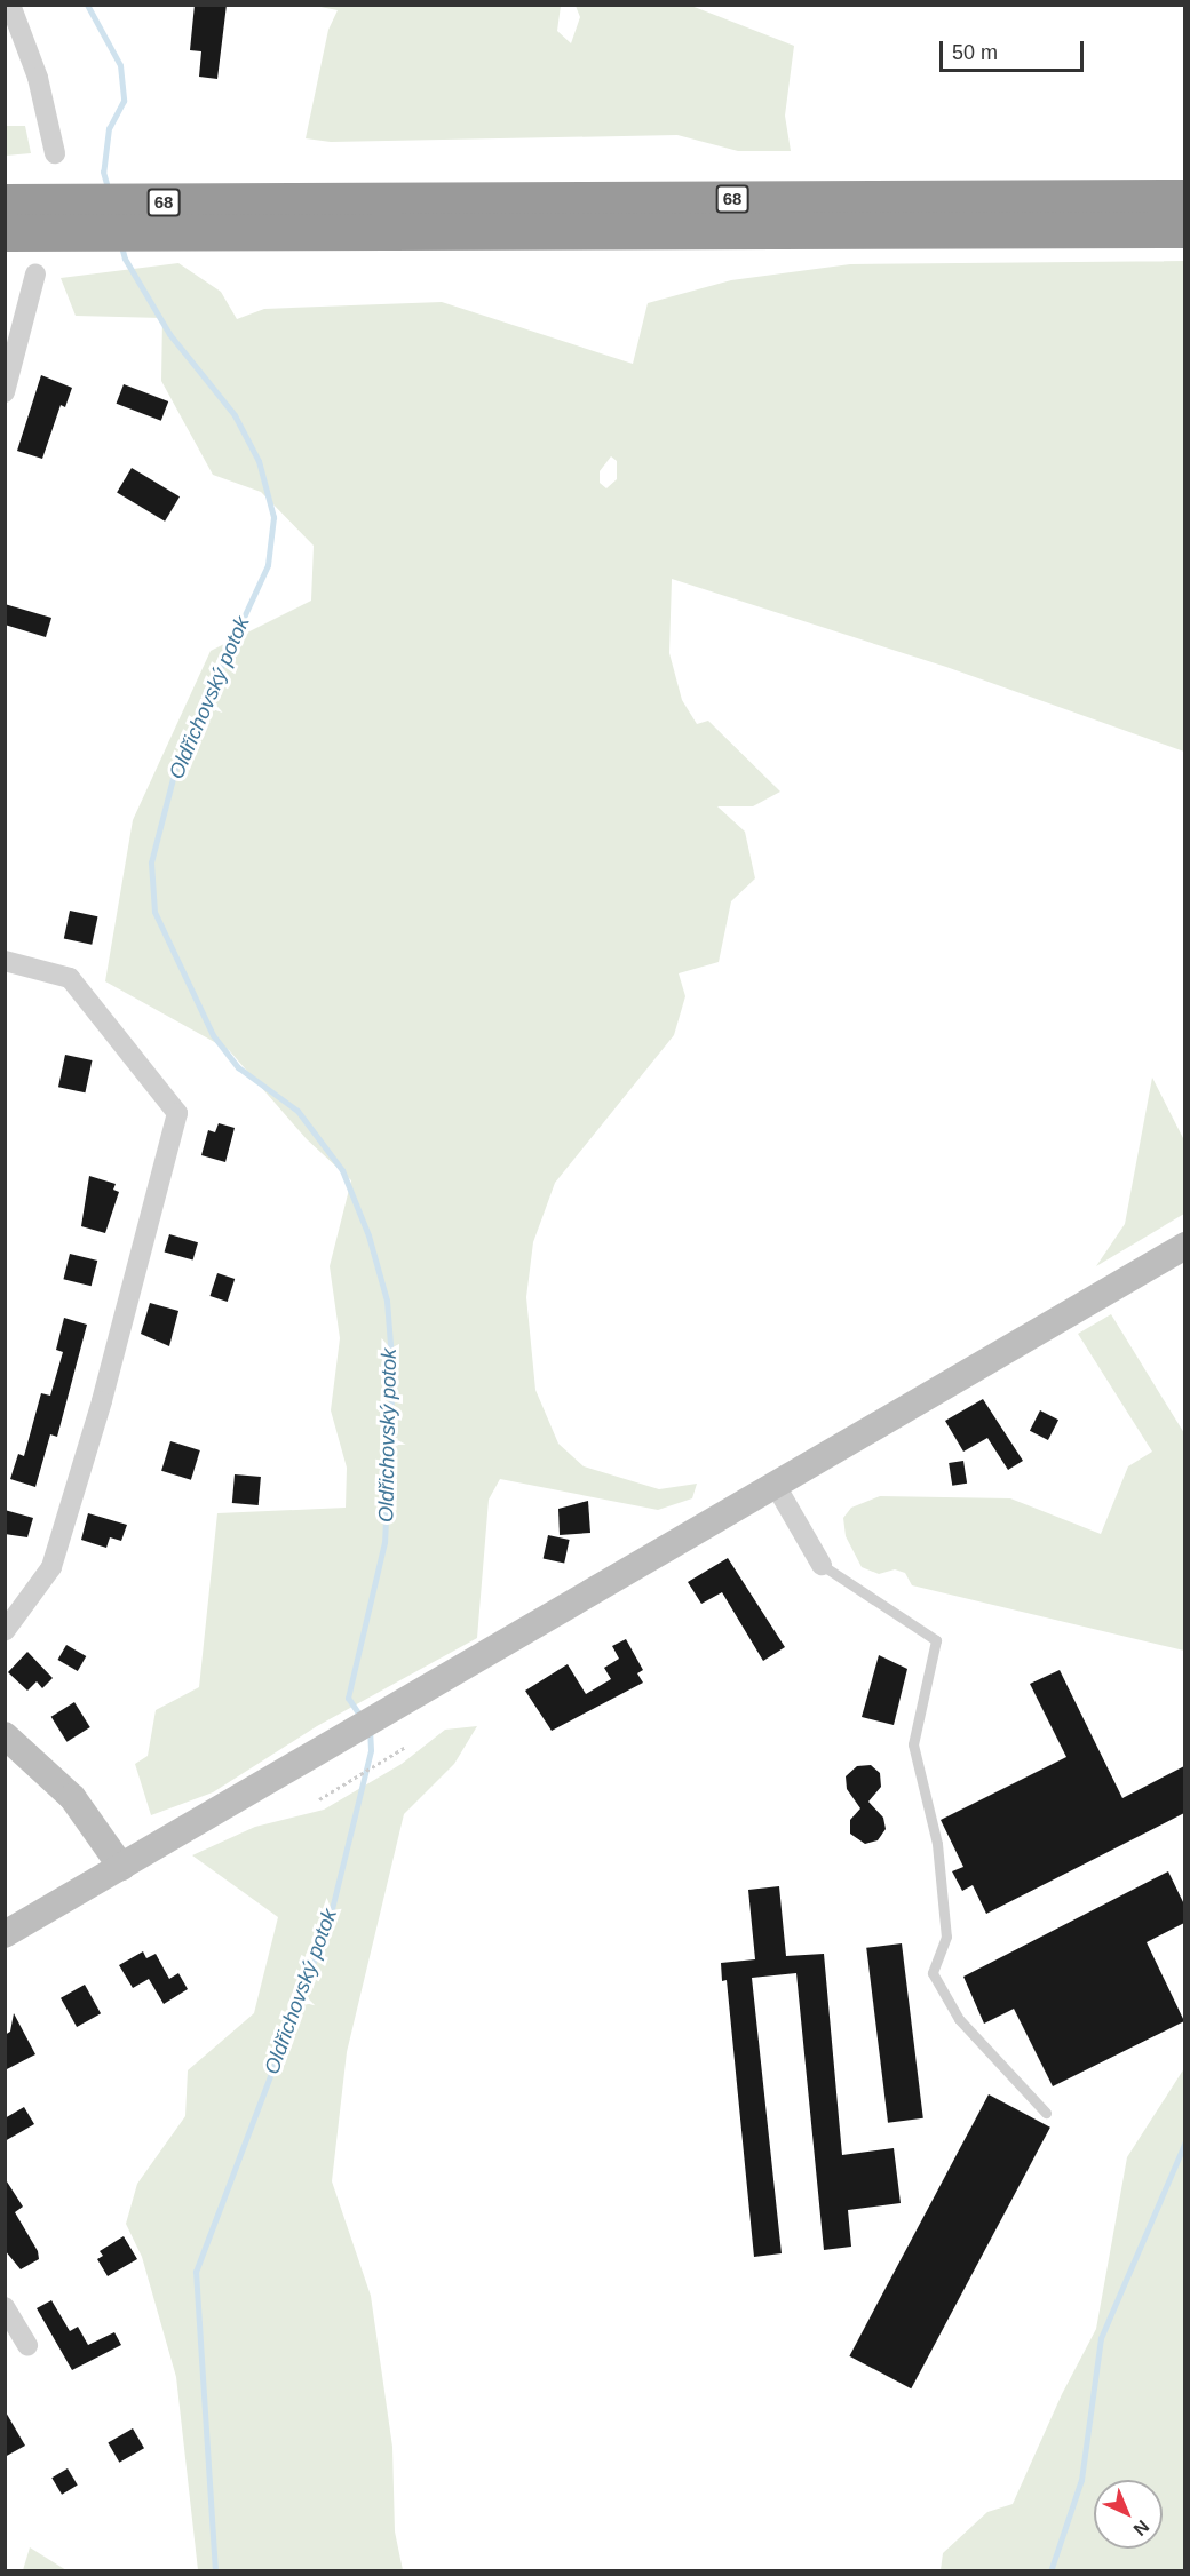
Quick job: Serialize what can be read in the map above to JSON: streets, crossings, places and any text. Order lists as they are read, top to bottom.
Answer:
{
  "streets": {
    "highway": ["68"]
  },
  "water": ["Oldřichovský potok"],
  "scale_bar": "50 m",
  "north": "bottom right"
}
